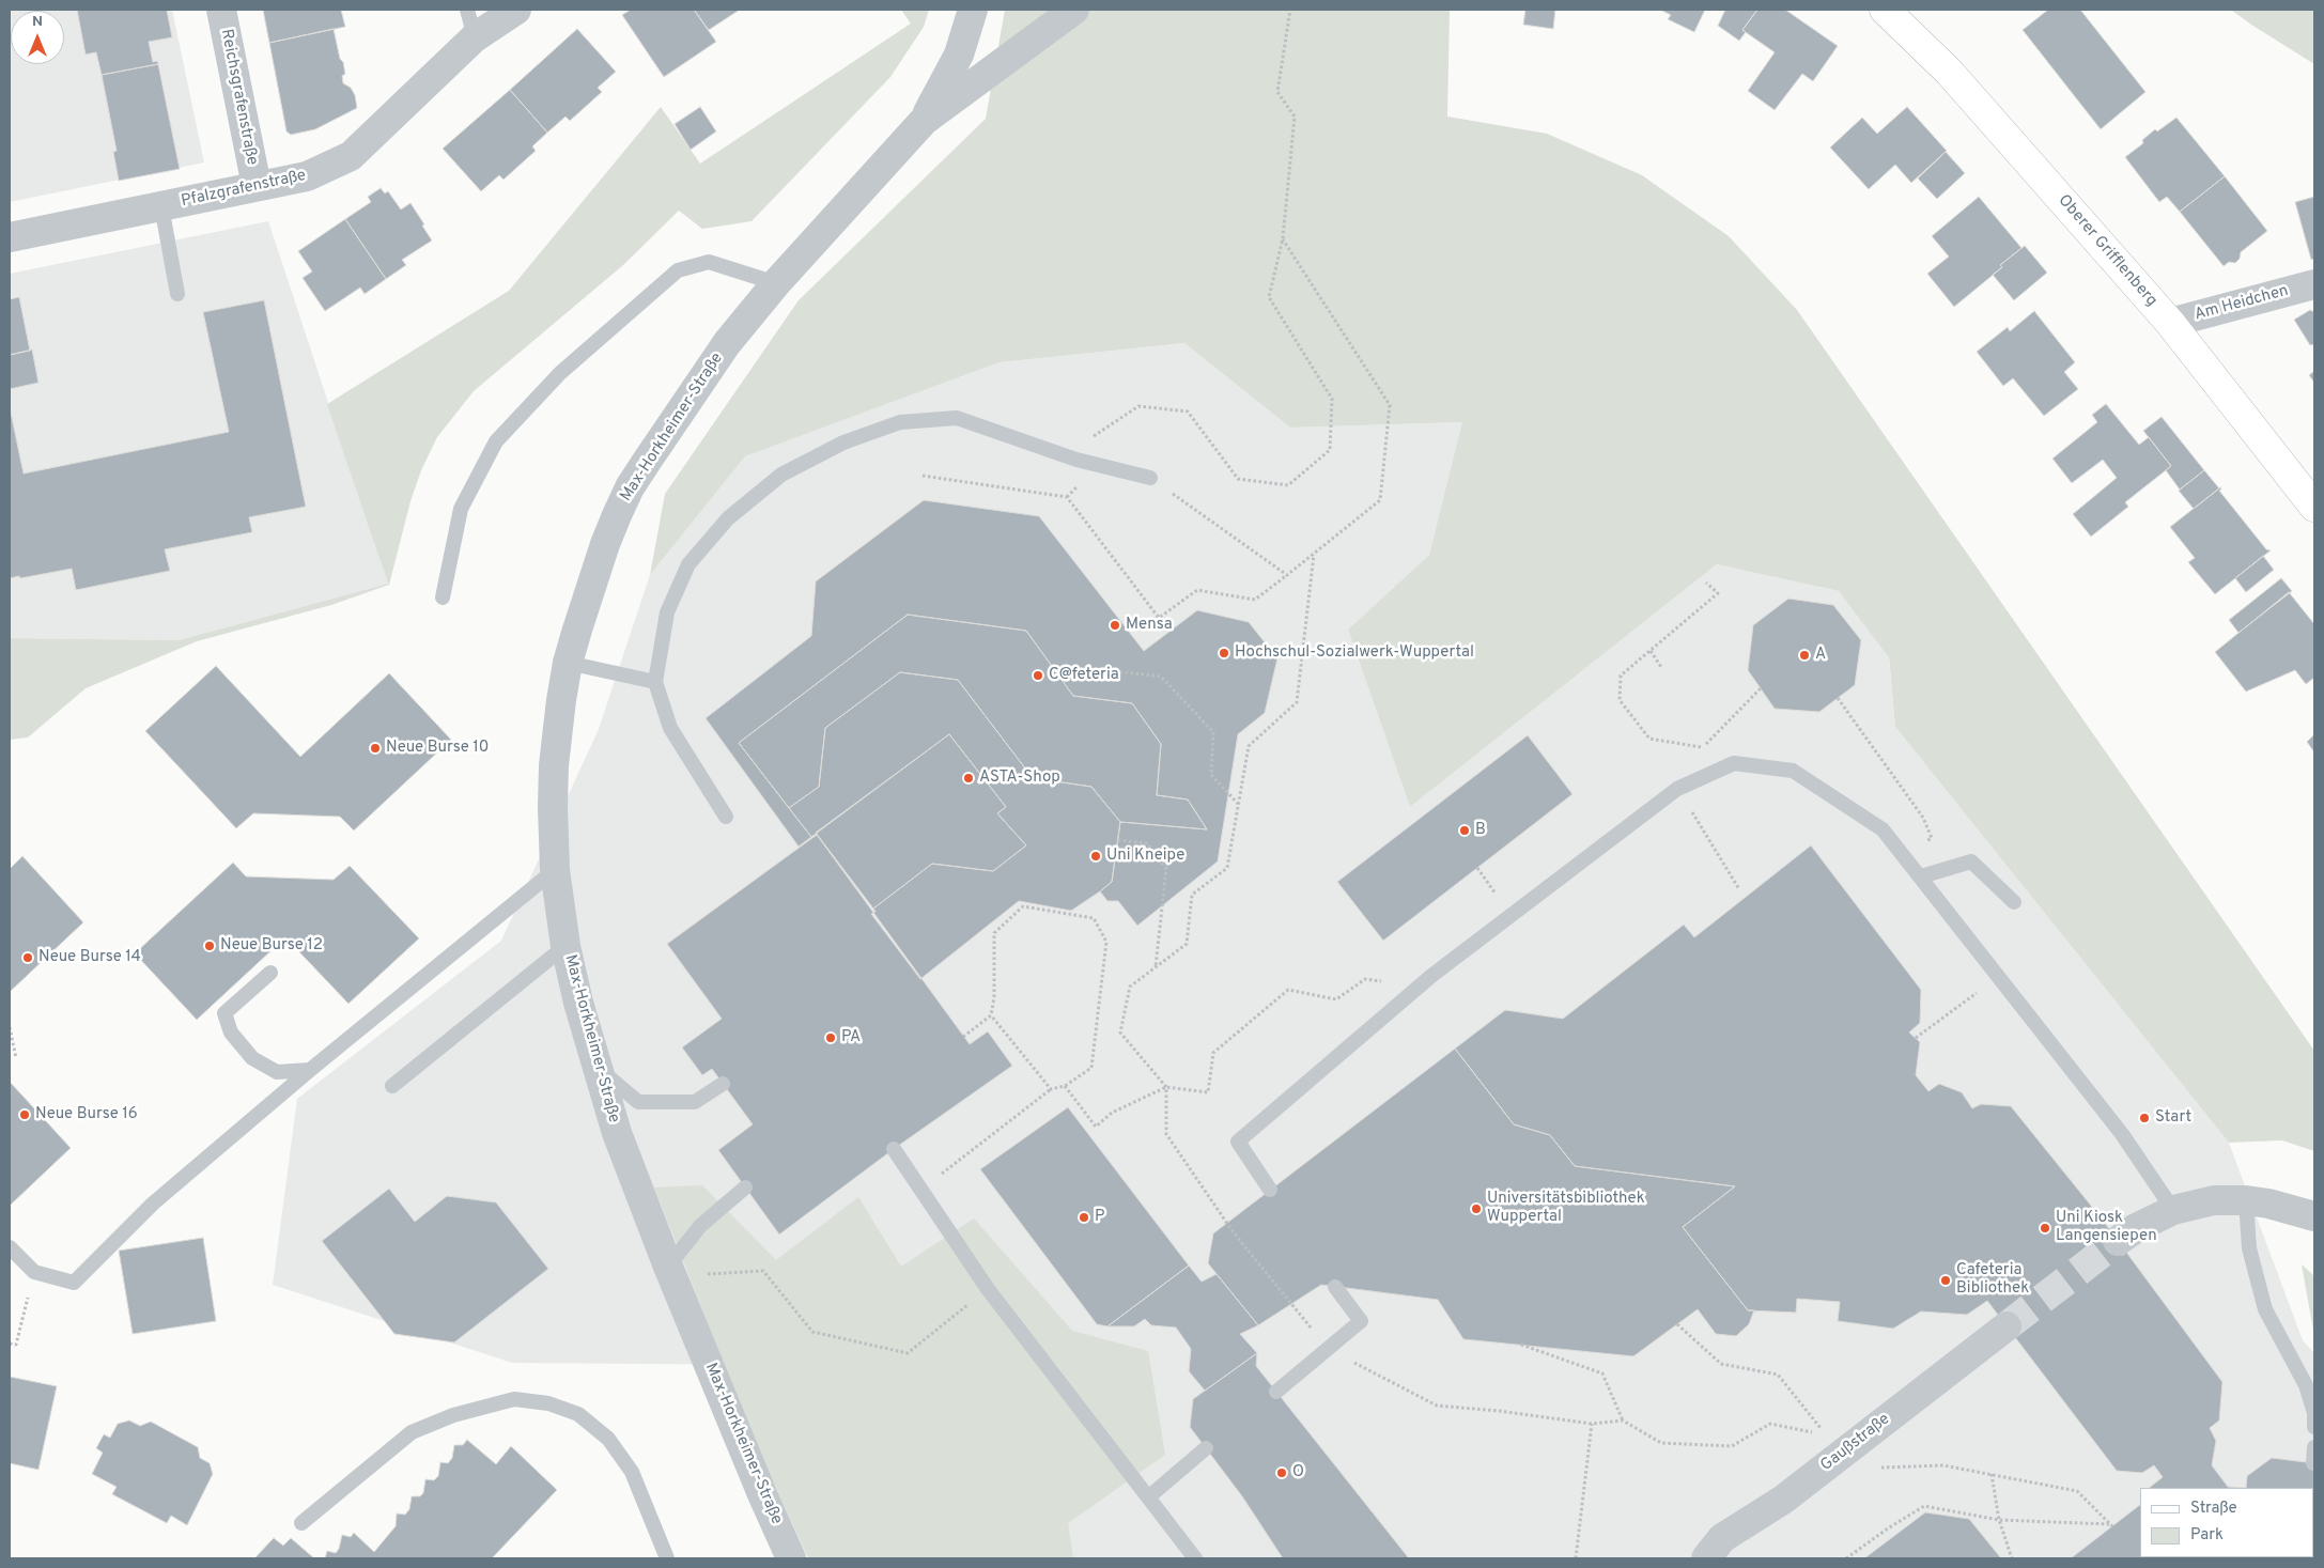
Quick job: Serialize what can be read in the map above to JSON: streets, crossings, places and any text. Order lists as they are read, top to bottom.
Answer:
{
  "streets": {
    "main road": ["Oberer Grifflenberg"],
    "street": [
      "Reichsgrafenstraße",
      "Pfalzgrafenstraße",
      "Am Heidchen",
      "Max-Horkheimer-Straße",
      "Gaußstraße"
    ]
  },
  "crossings": [
    ["Reichsgrafenstraße", "Pfalzgrafenstraße"],
    ["Oberer Grifflenberg", "Am Heidchen"]
  ],
  "places": [
    "Mensa",
    "Hochschul-Sozialwerk-Wuppertal",
    "A",
    "C@feteria",
    "Neue Burse 10",
    "ASTA-Shop",
    "B",
    "Uni Kneipe",
    "Neue Burse 12",
    "Neue Burse 14",
    "PA",
    "Neue Burse 16",
    "Start",
    "Universitätsbibliothek Wuppertal",
    "P",
    "Uni Kiosk Langensiepen",
    "Cafeteria Bibliothek",
    "O"
  ],
  "legend": ["Straße", "Park"],
  "north": "top"
}
